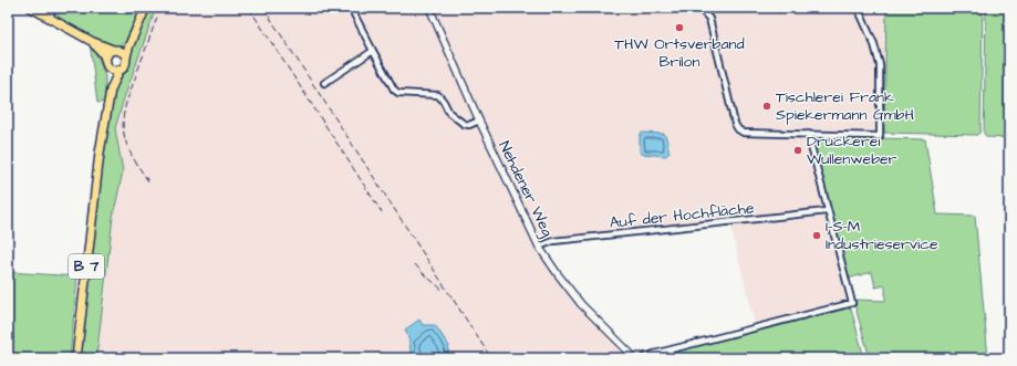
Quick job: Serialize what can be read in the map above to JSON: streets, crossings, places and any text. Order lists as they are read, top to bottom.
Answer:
{
  "streets": {
    "main road": ["B 7"],
    "street": ["Nehdener Weg", "Auf der Hochfläche"]
  },
  "crossings": [
    ["Nehdener Weg", "Auf der Hochfläche"]
  ],
  "places": [
    "THW Ortsverband Brilon",
    "Tischlerei Frank Spiekermann GmbH",
    "Druckerei Wullenweber",
    "I-S-M Industrieservice"
  ]
}
